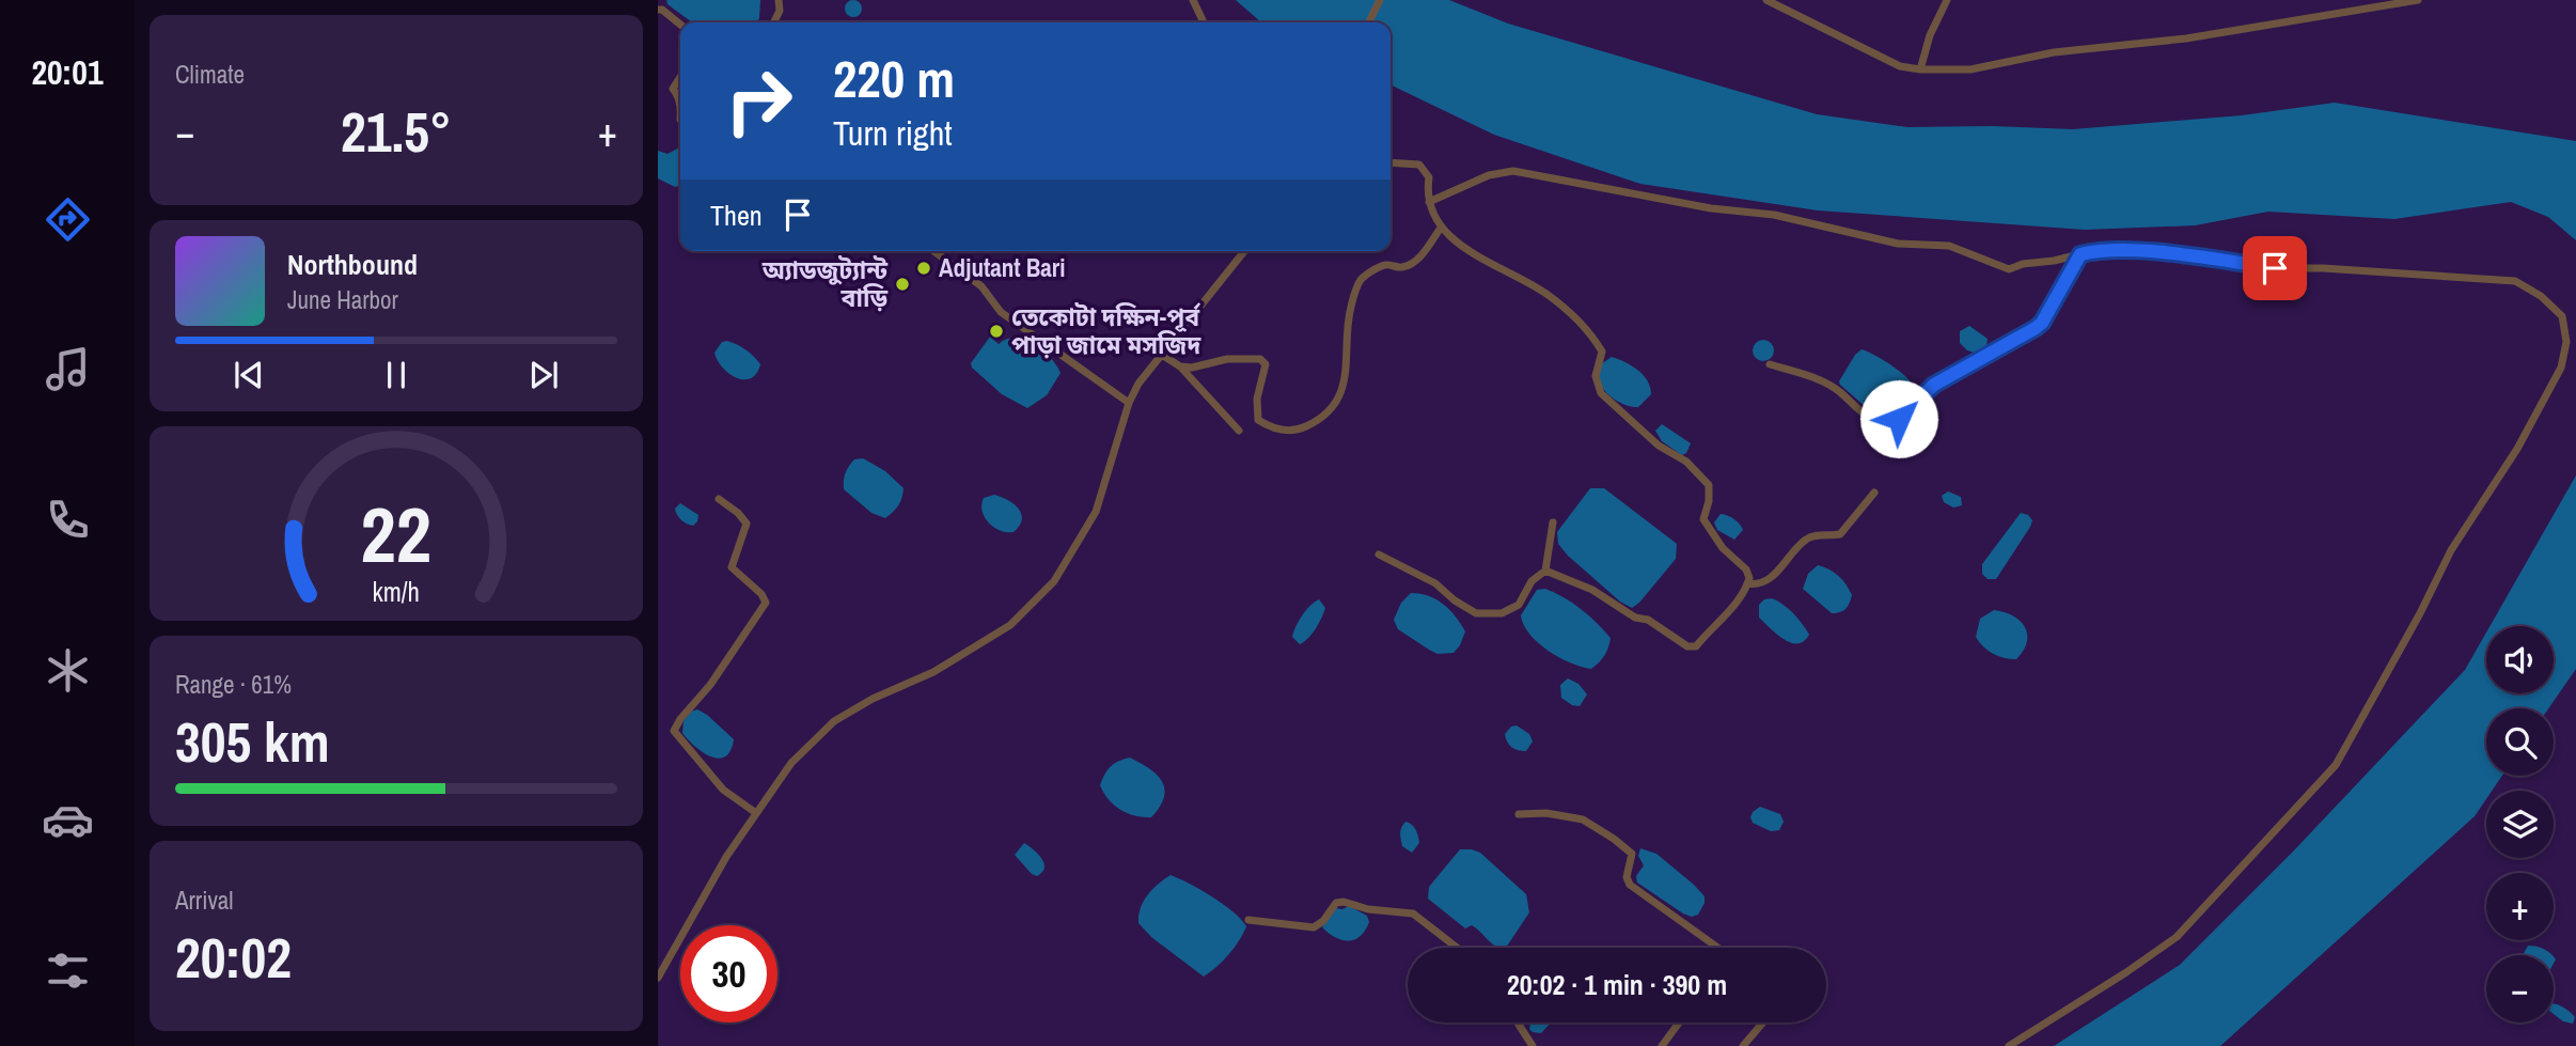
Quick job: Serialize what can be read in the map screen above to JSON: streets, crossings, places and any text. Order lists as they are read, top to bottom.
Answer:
{
  "places": ["Adjutant Bari", "অ্যাডজুট্যান্ট বাড়ি", "তেকোটা দক্ষিন-পূর্ব পাড়া জামে মসজিদ"],
  "page": {
    "tabs": "20:01",
    "tile": [
      "Climate",
      ["Range · 61%", "305 km"],
      ["Arrival", "20:02"]
    ],
    "turn": ["220 m", "Turn right"],
    "heat": ["−", "21.5°", "+"],
    "then": "Then",
    "song": ["Northbound", "June Harbor"],
    "map_buttons": ["+", "−"],
    "limit": "30",
    "trip": "20:02 · 1 min · 390 m",
    "gauge": ["22", "km/h"]
  }
}
